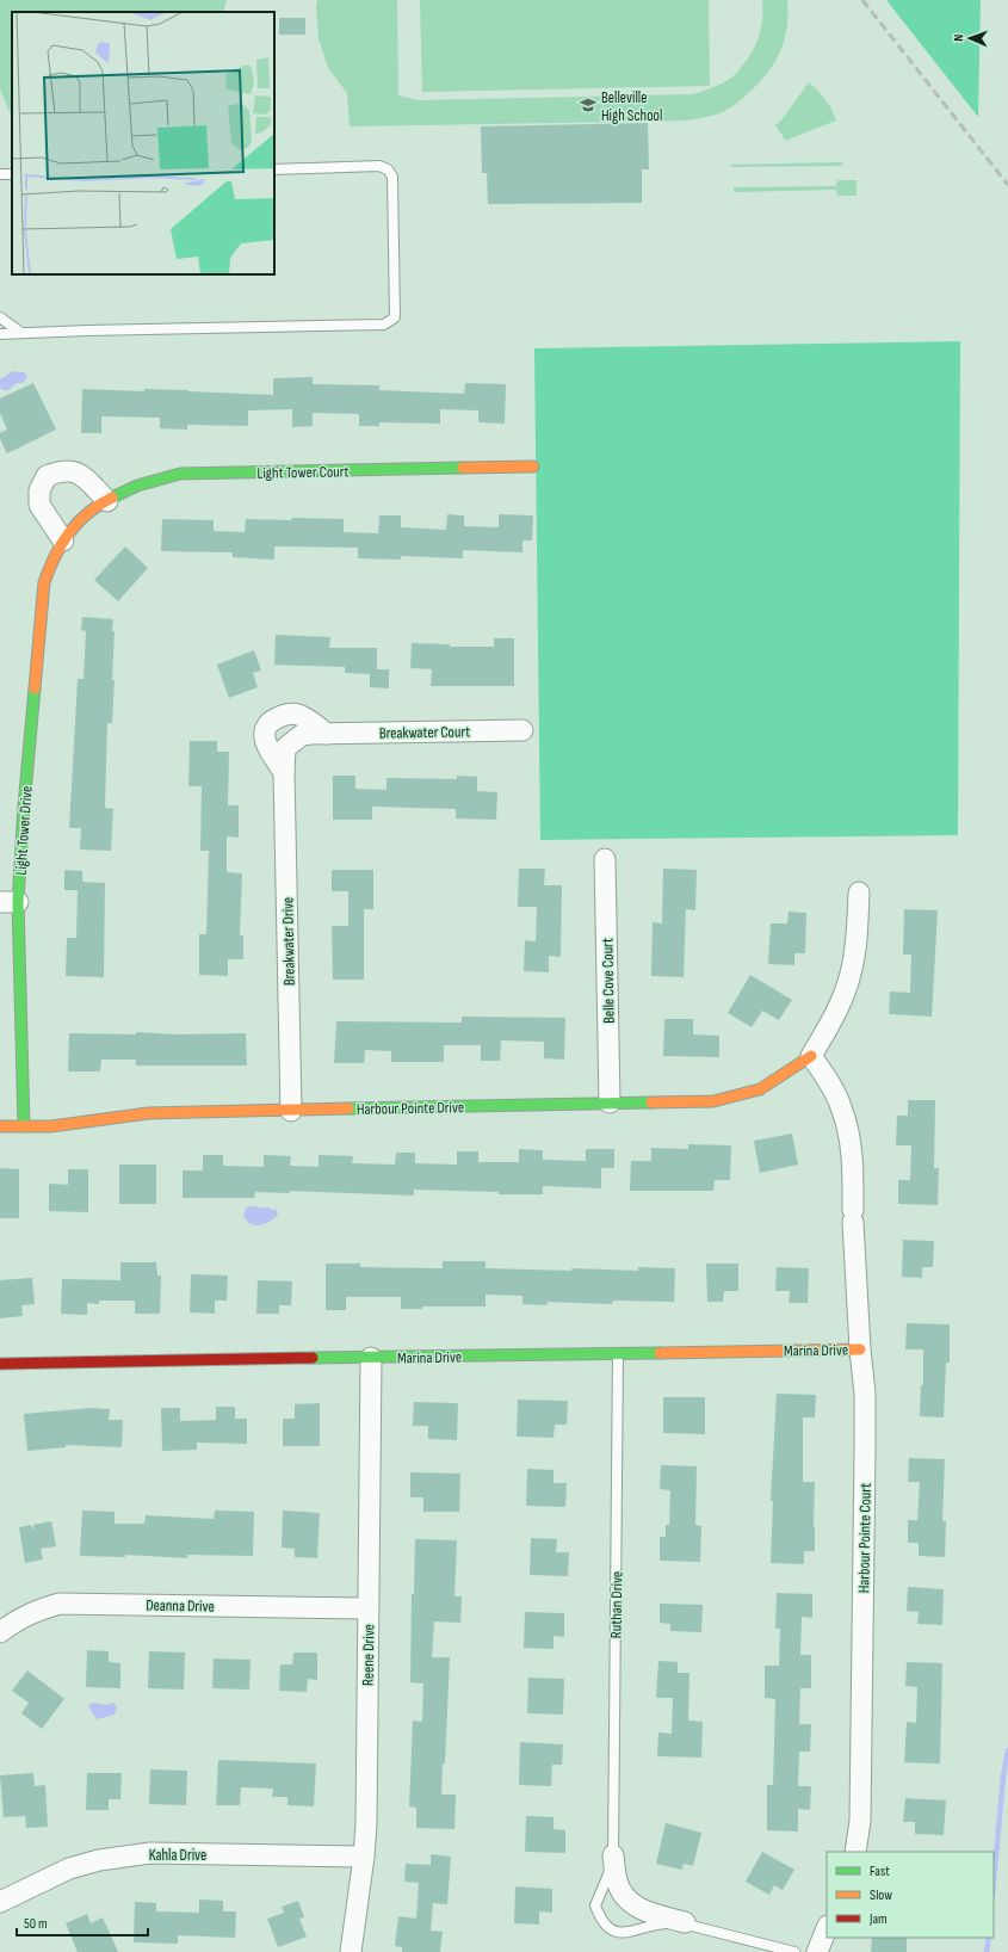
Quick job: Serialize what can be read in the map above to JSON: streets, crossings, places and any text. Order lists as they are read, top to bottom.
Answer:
{
  "streets": {
    "street": [
      "Light Tower Court",
      "Breakwater Court",
      "Light Tower Drive",
      "Breakwater Drive",
      "Belle Cove Court",
      "Harbour Pointe Drive",
      "Marina Drive",
      "Harbour Pointe Court",
      "Deanna Drive",
      "Ruthan Drive",
      "Reene Drive",
      "Kahla Drive"
    ]
  },
  "crossings": [
    ["Light Tower Court", "Light Tower Drive"],
    ["Breakwater Court", "Breakwater Drive"],
    ["Light Tower Drive", "Harbour Pointe Drive"],
    ["Breakwater Drive", "Harbour Pointe Drive"],
    ["Belle Cove Court", "Harbour Pointe Drive"],
    ["Harbour Pointe Drive", "Harbour Pointe Court"],
    ["Marina Drive", "Harbour Pointe Court"],
    ["Marina Drive", "Ruthan Drive"],
    ["Marina Drive", "Reene Drive"],
    ["Deanna Drive", "Reene Drive"],
    ["Reene Drive", "Kahla Drive"]
  ],
  "places": {
    "school or university": ["Belleville High School"]
  },
  "legend": ["Fast", "Slow", "Jam"],
  "scale_bar": "50 m",
  "north": "left"
}
